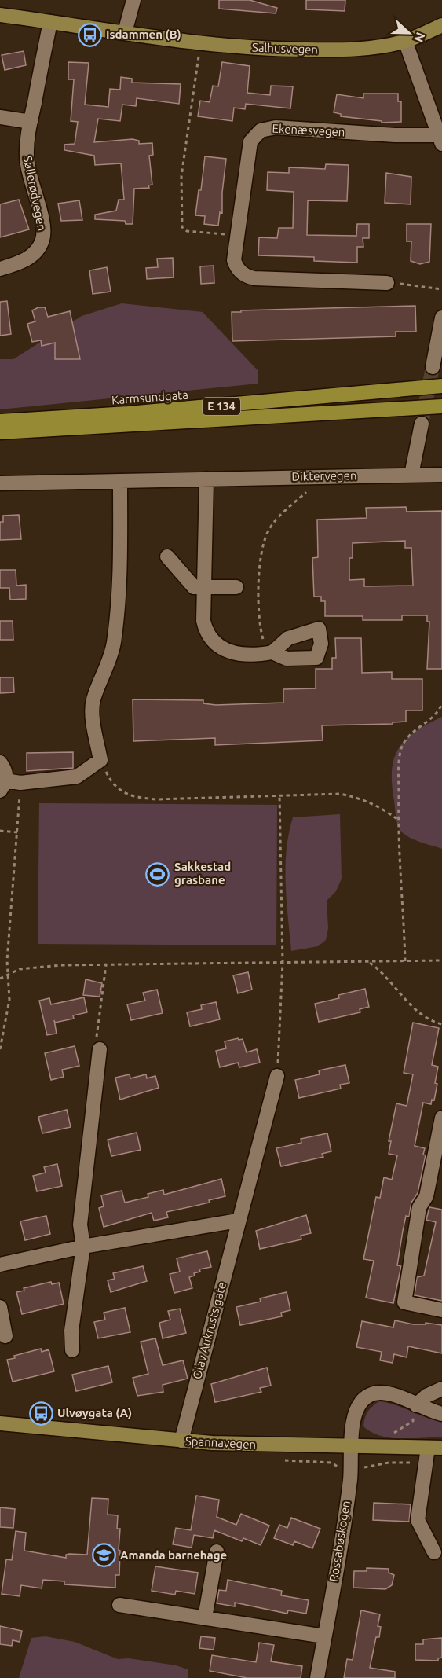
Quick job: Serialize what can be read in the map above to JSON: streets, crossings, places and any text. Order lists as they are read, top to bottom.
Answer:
{
  "streets": {
    "highway": ["Karmsundgata", "E 134"],
    "main road": ["Salhusvegen", "Spannavegen"],
    "street": [
      "Ekenæsvegen",
      "Søllerødvegen",
      "Diktervegen",
      "Olav Aukrusts gate",
      "Rossabøskogen"
    ]
  },
  "crossings": [
    ["Salhusvegen", "Søllerødvegen"],
    ["Olav Aukrusts gate", "Spannavegen"],
    ["Spannavegen", "Rossabøskogen"]
  ],
  "places": {
    "bus stop": ["Isdammen (B)", "Ulvøygata (A)"],
    "sports": ["Sakkestad grasbane"],
    "school or university": ["Amanda barnehage"]
  },
  "north": "right"
}
